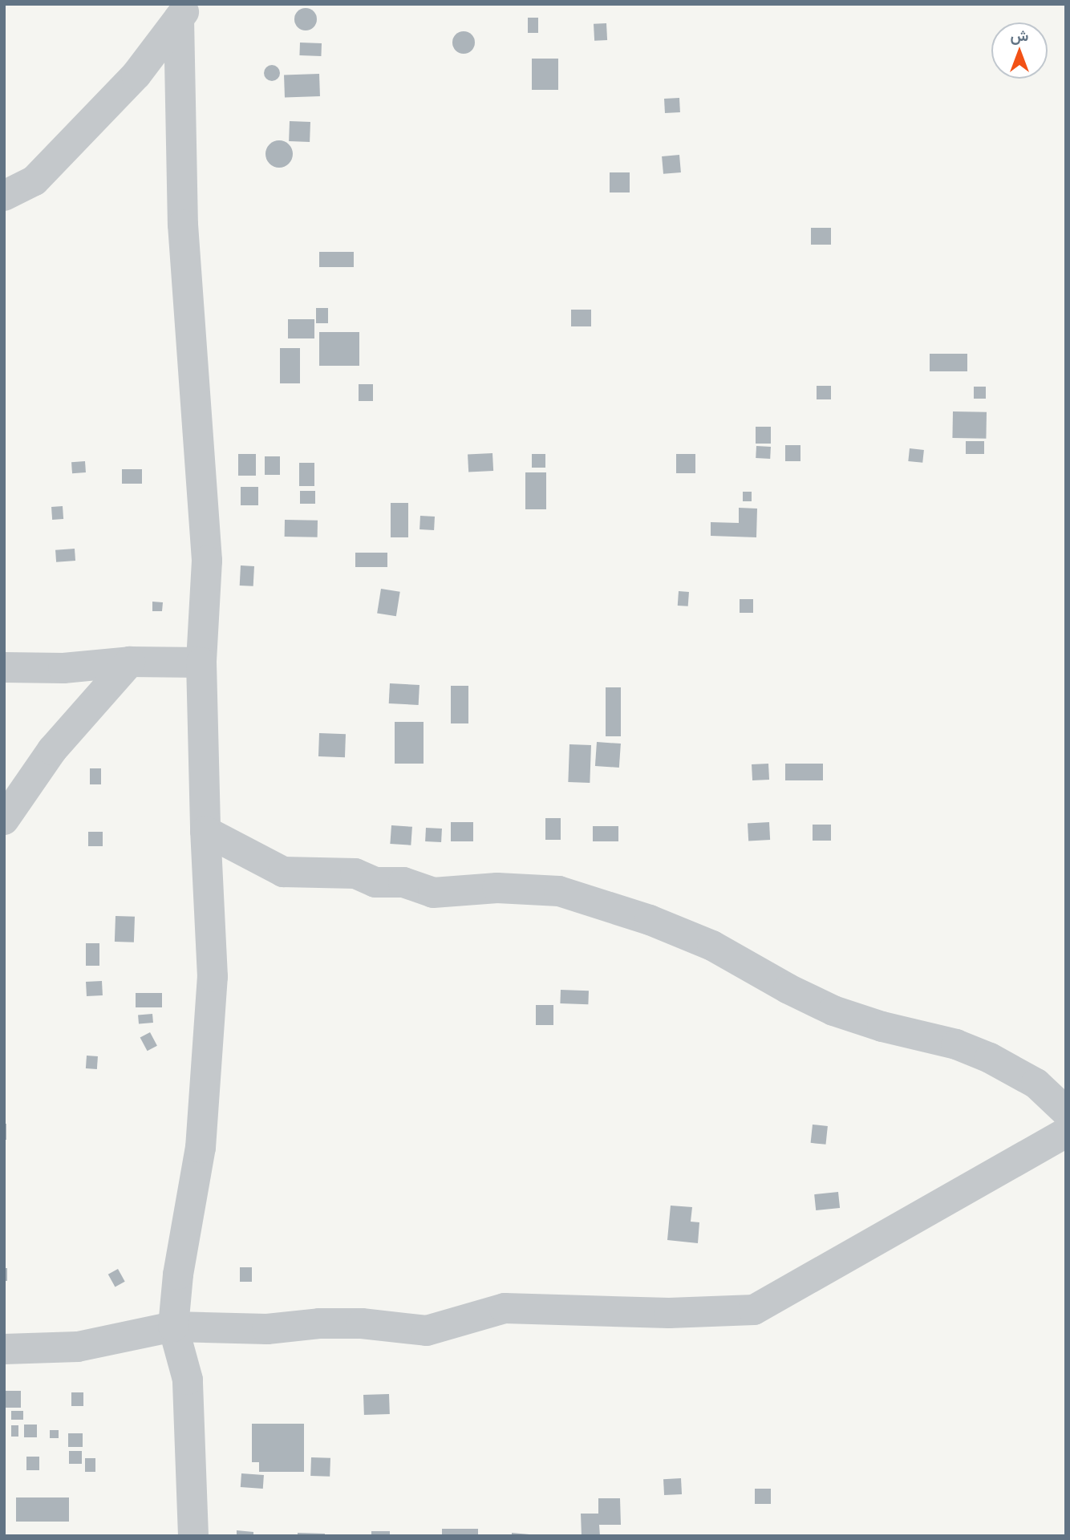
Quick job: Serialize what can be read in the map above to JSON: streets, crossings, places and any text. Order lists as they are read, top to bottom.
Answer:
{
  "north": "top"
}
